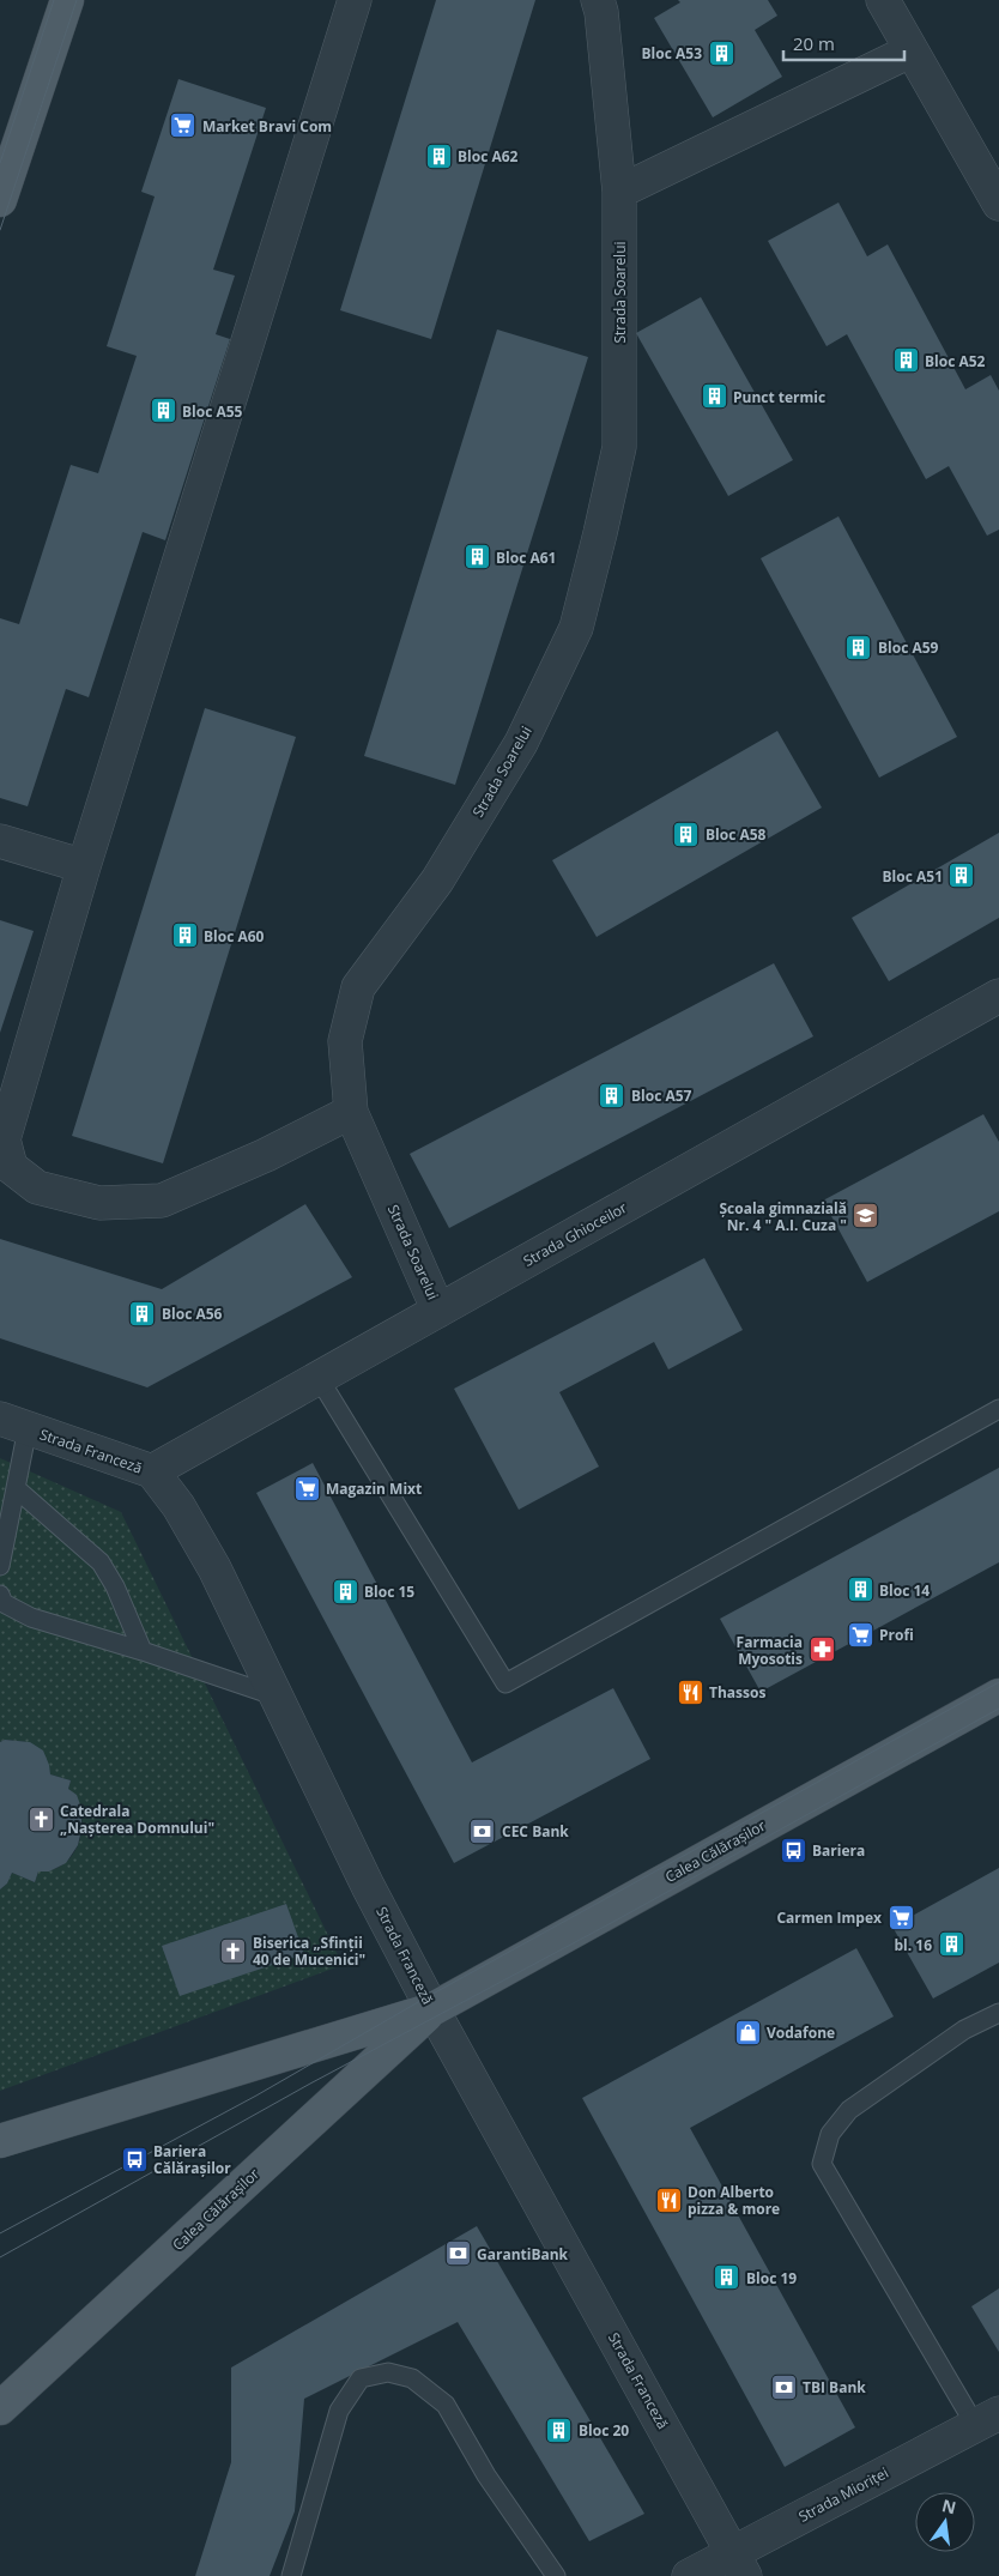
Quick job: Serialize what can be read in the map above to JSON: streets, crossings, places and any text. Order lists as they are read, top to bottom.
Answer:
{
  "streets": {
    "main road": ["Calea Călărașilor"],
    "street": [
      "Strada Soarelui",
      "Strada Ghioceilor",
      "Strada Franceză",
      "Strada Mioriței"
    ]
  },
  "crossings": [
    ["Strada Soarelui", "Strada Ghioceilor"],
    ["Strada Ghioceilor", "Strada Franceză"],
    ["Strada Franceză", "Calea Călărașilor"],
    ["Strada Franceză", "Strada Mioriței"]
  ],
  "places": {
    "building": [
      "Bloc A53",
      "Bloc A62",
      "Bloc A52",
      "Punct termic",
      "Bloc A55",
      "Bloc A61",
      "Bloc A59",
      "Bloc A58",
      "Bloc A51",
      "Bloc A60",
      "Bloc A57",
      "Bloc A56",
      "Bloc 14",
      "Bloc 15",
      "bl. 16",
      "Bloc 19",
      "Bloc 20"
    ],
    "supermarket": [
      "Market Bravi Com",
      "Magazin Mixt",
      "Profi",
      "Carmen Impex"
    ],
    "school or university": ["Școala gimnazială Nr. 4 \" A.I. Cuza \""],
    "pharmacy": ["Farmacia Myosotis"],
    "restaurant": ["Thassos", "Don Alberto pizza & more"],
    "church": ["Catedrala „Nașterea Domnului\"", "Biserica „Sfinții 40 de Mucenici\""],
    "bank": ["CEC Bank", "GarantiBank", "TBI Bank"],
    "bus stop": ["Bariera", "Bariera Călărașilor"],
    "shop": ["Vodafone"]
  },
  "scale_bar": "20 m",
  "north": "top"
}
